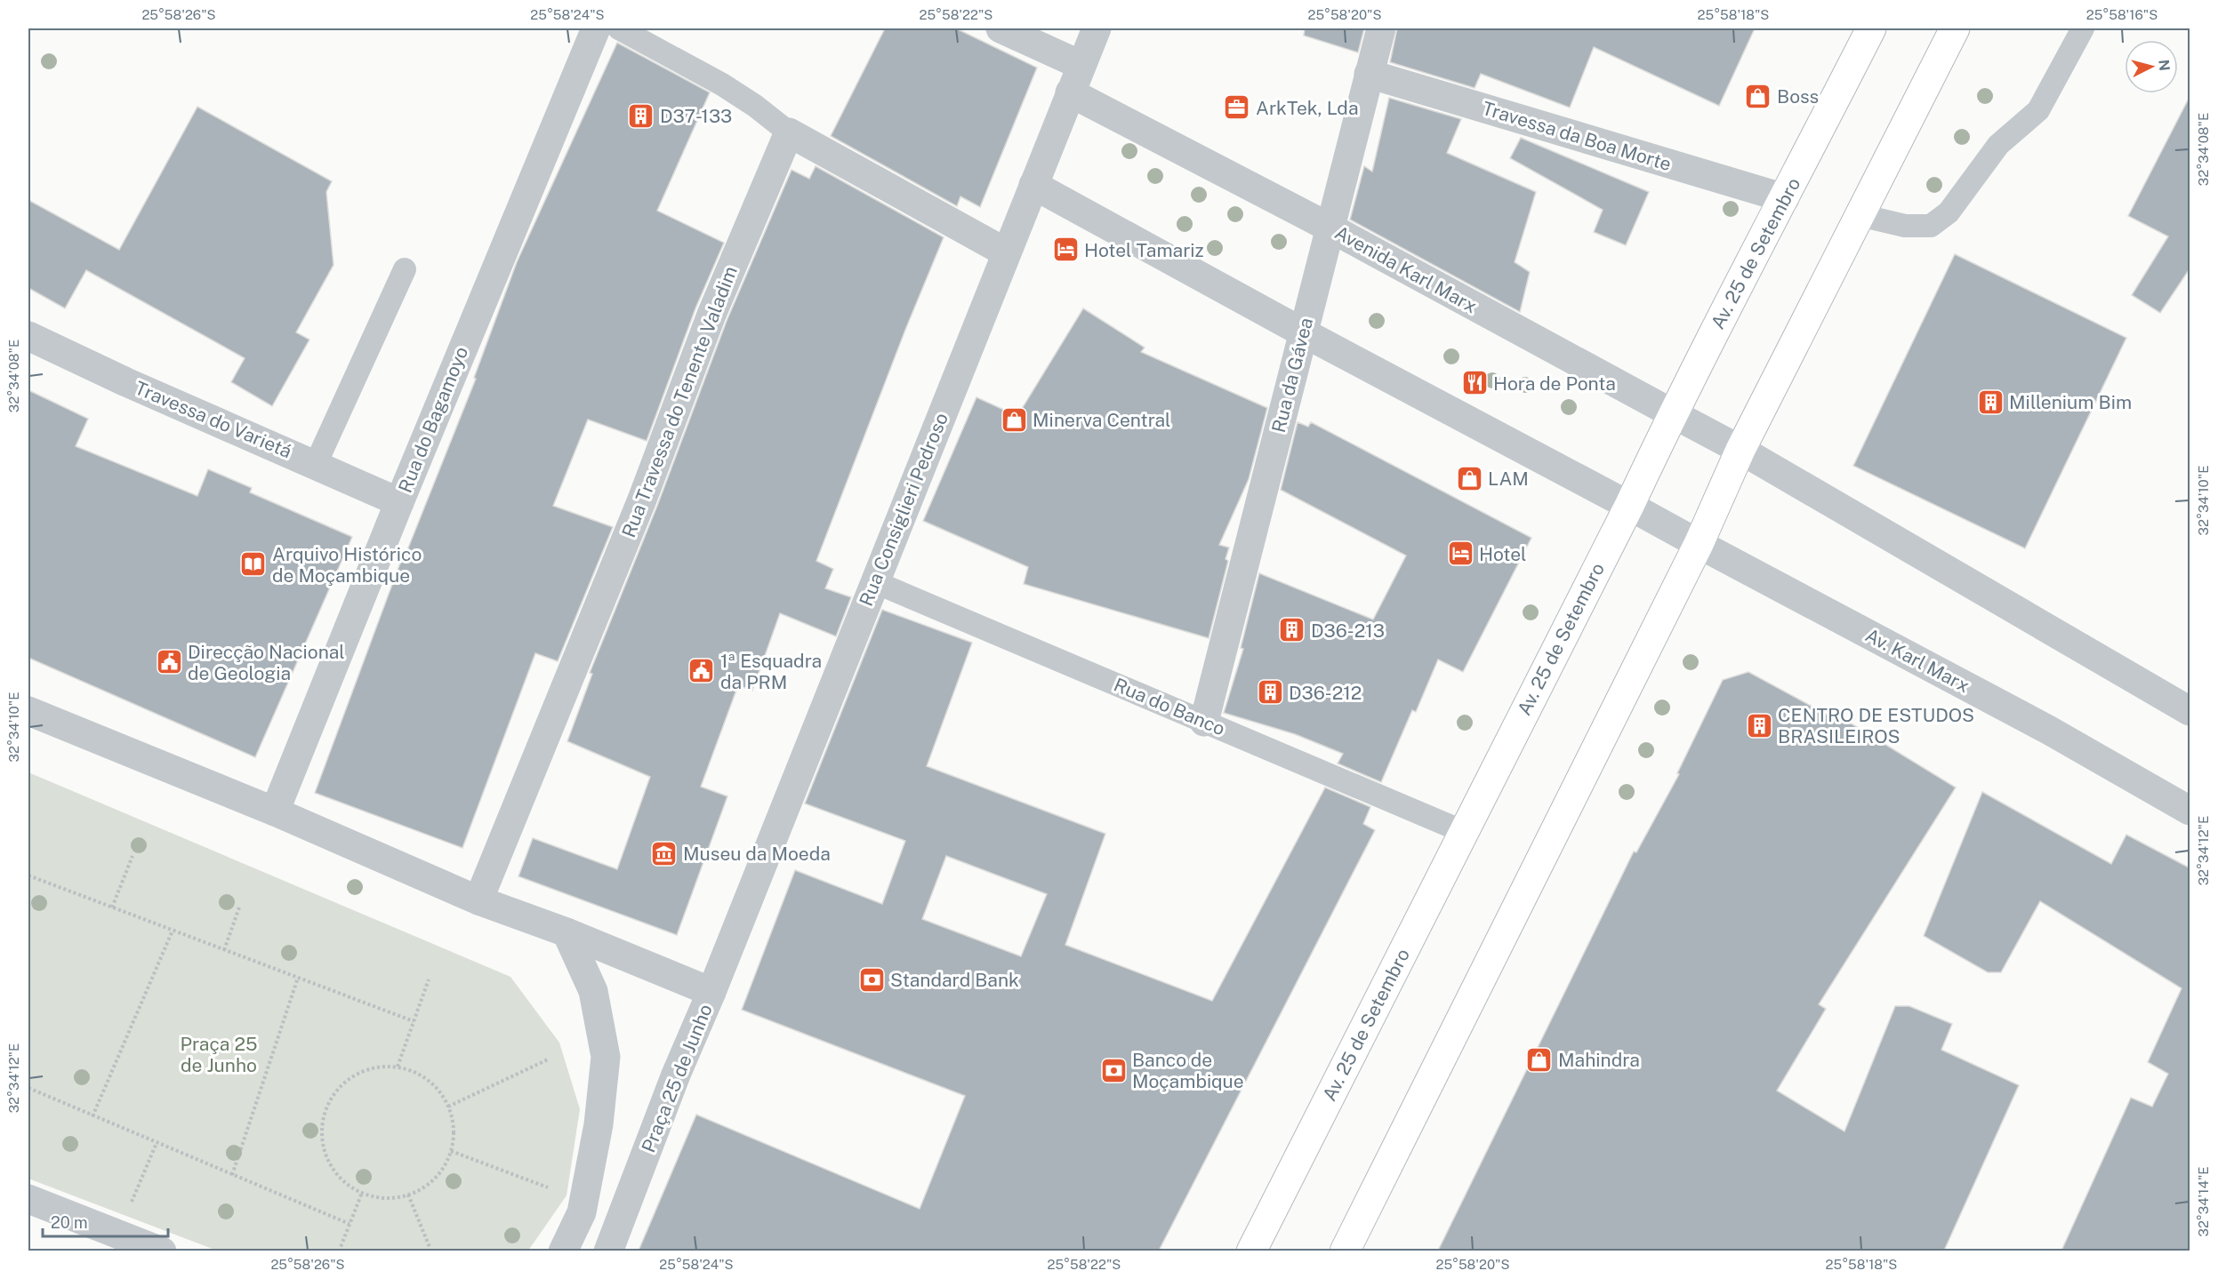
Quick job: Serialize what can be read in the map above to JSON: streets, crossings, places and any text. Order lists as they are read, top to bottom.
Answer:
{
  "streets": {
    "main road": ["Av. 25 de Setembro"],
    "street": [
      "Travessa da Boa Morte",
      "Avenida Karl Marx",
      "Rua da Gávea",
      "Rua Travessa do Tenente Valadim",
      "Travessa do Varietá",
      "Rua do Bagamoyo",
      "Rua Consiglieri Pedroso",
      "Av. Karl Marx",
      "Praça 25 de Junho"
    ],
    "lane": ["Rua do Banco"]
  },
  "crossings": [
    ["Travessa da Boa Morte", "Av. 25 de Setembro"],
    ["Travessa da Boa Morte", "Rua da Gávea"],
    ["Av. 25 de Setembro", "Avenida Karl Marx"],
    ["Av. 25 de Setembro", "Rua do Banco"],
    ["Avenida Karl Marx", "Rua da Gávea"],
    ["Avenida Karl Marx", "Rua Consiglieri Pedroso"],
    ["Rua da Gávea", "Rua do Banco"],
    ["Rua Travessa do Tenente Valadim", "Praça 25 de Junho"],
    ["Travessa do Varietá", "Rua do Bagamoyo"],
    ["Rua do Bagamoyo", "Praça 25 de Junho"],
    ["Rua Consiglieri Pedroso", "Rua do Banco"],
    ["Rua Consiglieri Pedroso", "Praça 25 de Junho"]
  ],
  "parks": ["Praça 25 de Junho"],
  "places": {
    "shop": [
      "Boss",
      "Minerva Central",
      "LAM",
      "Mahindra"
    ],
    "office": ["ArkTek, Lda"],
    "building": [
      "D37-133",
      "Millenium Bim",
      "D36-213",
      "D36-212",
      "CENTRO DE ESTUDOS BRASILEIROS"
    ],
    "hotel": ["Hotel Tamariz", "Hotel"],
    "restaurant": ["Hora de Ponta"],
    "library": ["Arquivo Histórico de Moçambique"],
    "public building": ["Direcção Nacional de Geologia", "1ª Esquadra da PRM"],
    "museum": ["Museu da Moeda"],
    "bank": ["Standard Bank", "Banco de Moçambique"]
  },
  "scale_bar": "20 m",
  "north": "right",
  "coordinates": [
    "25°58'26\"S",
    "25°58'24\"S",
    "25°58'22\"S",
    "25°58'20\"S",
    "25°58'18\"S",
    "25°58'16\"S",
    "32°34'08\"E",
    "32°34'10\"E",
    "32°34'12\"E",
    "32°34'14\"E"
  ]
}
